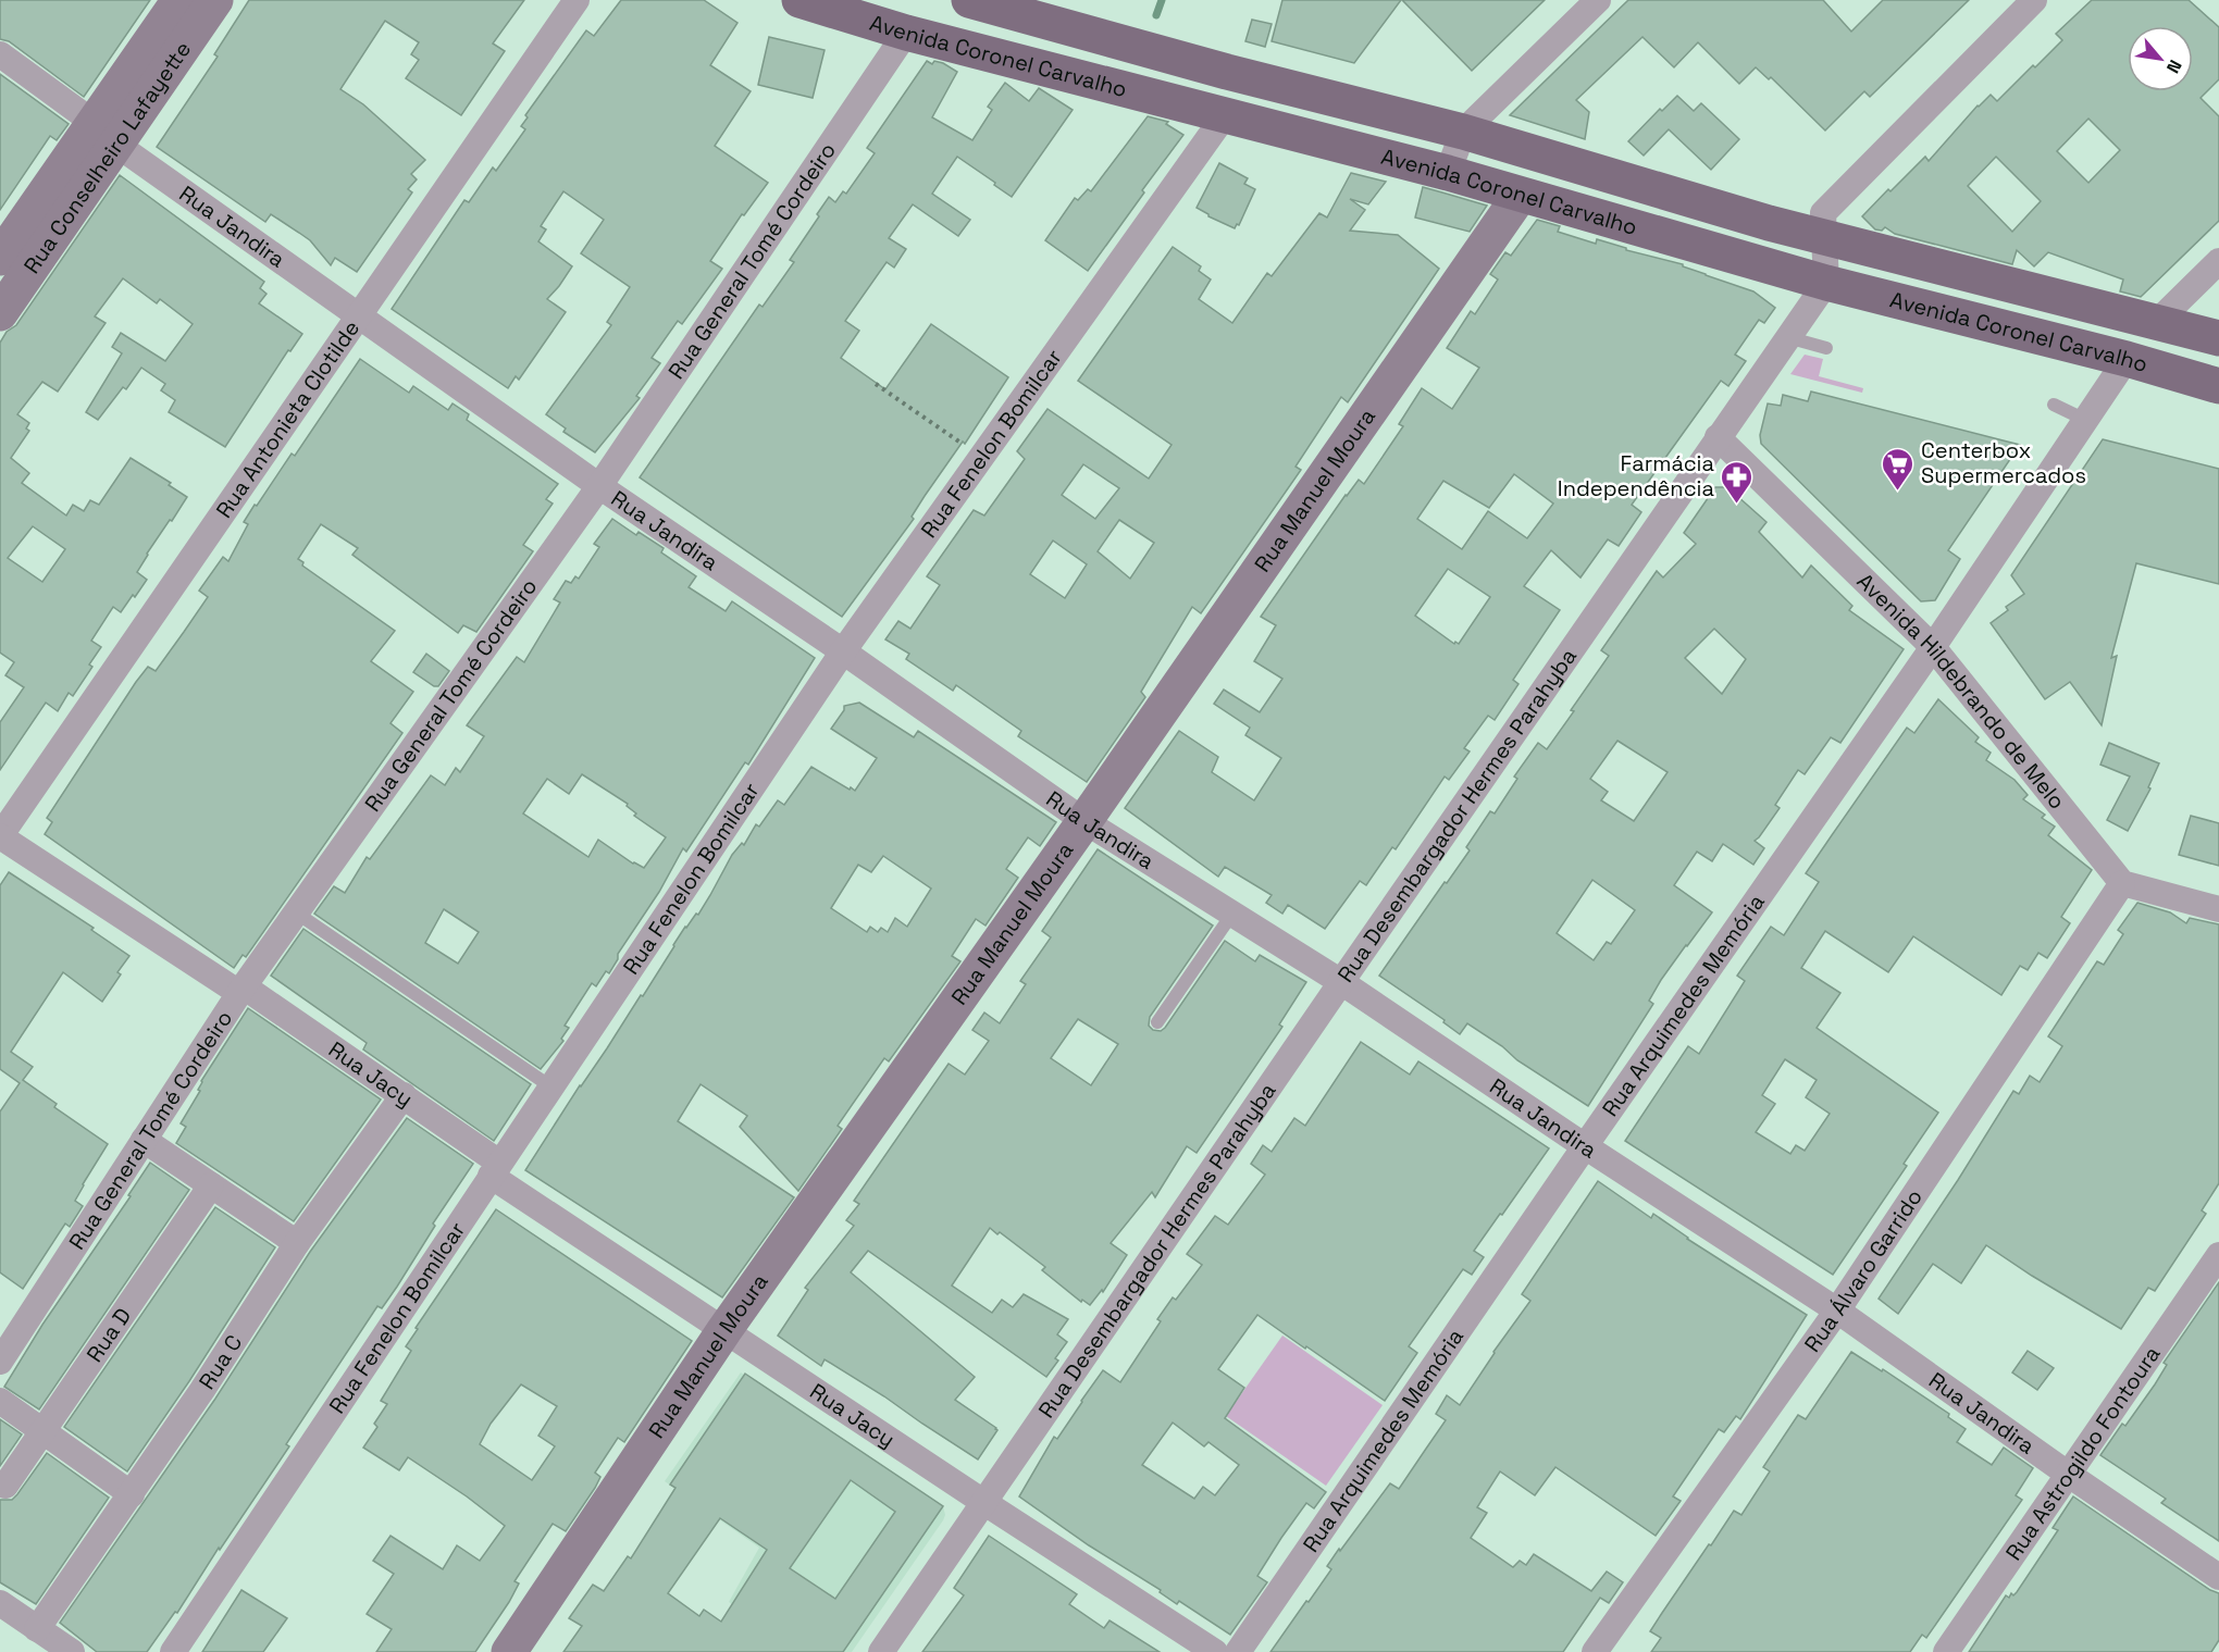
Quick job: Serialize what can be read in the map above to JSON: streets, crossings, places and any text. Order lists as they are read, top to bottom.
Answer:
{
  "streets": {
    "main road": ["Avenida Coronel Carvalho"],
    "street": [
      "Rua Conselheiro Lafayette",
      "Rua Jandira",
      "Rua General Tomé Cordeiro",
      "Rua Antonieta Clotilde",
      "Rua Fenelon Bomilcar",
      "Rua Manuel Moura",
      "Avenida Hildebrando de Melo",
      "Rua Desembargador Hermes Parahyba",
      "Rua Arquimedes Memória",
      "Rua Jacy",
      "Rua Álvaro Garrido",
      "Rua D",
      "Rua C",
      "Rua Astrogildo Fontoura"
    ]
  },
  "crossings": [
    ["Avenida Coronel Carvalho", "Rua General Tomé Cordeiro"],
    ["Avenida Coronel Carvalho", "Rua Fenelon Bomilcar"],
    ["Avenida Coronel Carvalho", "Rua Manuel Moura"],
    ["Avenida Coronel Carvalho", "Rua Desembargador Hermes Parahyba"],
    ["Avenida Coronel Carvalho", "Rua Arquimedes Memória"],
    ["Rua Conselheiro Lafayette", "Rua Jandira"],
    ["Rua Jandira", "Rua General Tomé Cordeiro"],
    ["Rua Jandira", "Rua Antonieta Clotilde"],
    ["Rua Jandira", "Rua Fenelon Bomilcar"],
    ["Rua Jandira", "Rua Manuel Moura"],
    ["Rua Jandira", "Rua Desembargador Hermes Parahyba"],
    ["Rua Jandira", "Rua Arquimedes Memória"],
    ["Rua Jandira", "Rua Álvaro Garrido"],
    ["Rua Jandira", "Rua Astrogildo Fontoura"],
    ["Rua General Tomé Cordeiro", "Rua Jacy"],
    ["Rua Antonieta Clotilde", "Rua Jacy"],
    ["Rua Fenelon Bomilcar", "Rua Jacy"],
    ["Rua Manuel Moura", "Rua Jacy"],
    ["Avenida Hildebrando de Melo", "Rua Desembargador Hermes Parahyba"],
    ["Avenida Hildebrando de Melo", "Rua Arquimedes Memória"],
    ["Avenida Hildebrando de Melo", "Rua Álvaro Garrido"],
    ["Rua Desembargador Hermes Parahyba", "Rua Jacy"],
    ["Rua Jacy", "Rua C"]
  ],
  "places": {
    "supermarket": ["Centerbox Supermercados"],
    "pharmacy": ["Farmácia Independência"]
  },
  "north": "bottom right"
}
